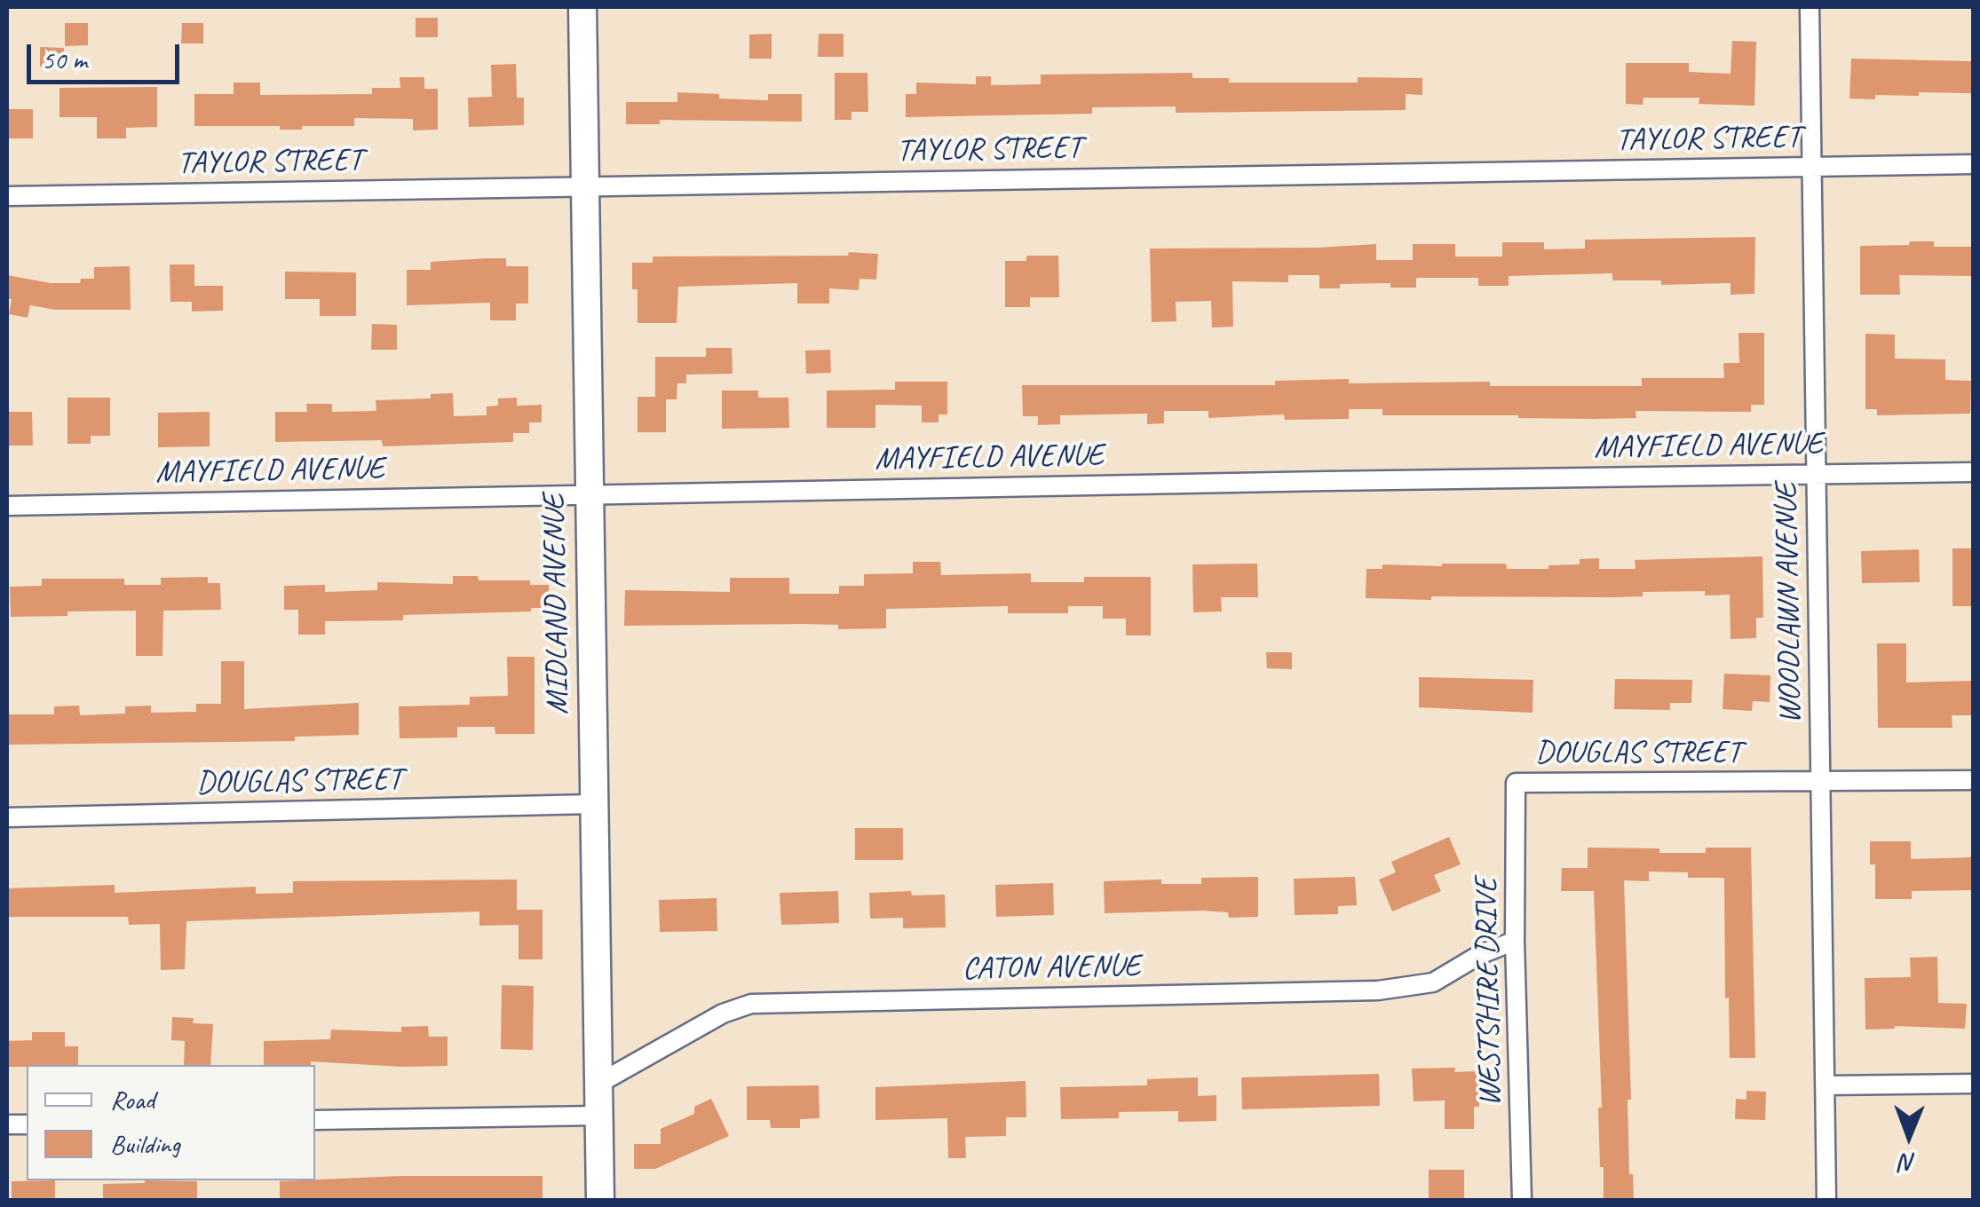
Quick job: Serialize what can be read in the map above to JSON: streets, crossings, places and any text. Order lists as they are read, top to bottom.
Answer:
{
  "streets": {
    "main road": ["MIDLAND AVENUE"],
    "street": [
      "TAYLOR STREET",
      "MAYFIELD AVENUE",
      "WOODLAWN AVENUE",
      "DOUGLAS STREET",
      "CATON AVENUE",
      "WESTSHIRE DRIVE"
    ]
  },
  "crossings": [
    ["TAYLOR STREET", "WOODLAWN AVENUE"],
    ["TAYLOR STREET", "MIDLAND AVENUE"],
    ["MAYFIELD AVENUE", "WOODLAWN AVENUE"],
    ["MAYFIELD AVENUE", "MIDLAND AVENUE"],
    ["WOODLAWN AVENUE", "DOUGLAS STREET"],
    ["MIDLAND AVENUE", "DOUGLAS STREET"],
    ["MIDLAND AVENUE", "CATON AVENUE"],
    ["DOUGLAS STREET", "WESTSHIRE DRIVE"],
    ["CATON AVENUE", "WESTSHIRE DRIVE"]
  ],
  "legend": ["Road", "Building"],
  "scale_bar": "50 m",
  "north": "bottom"
}
